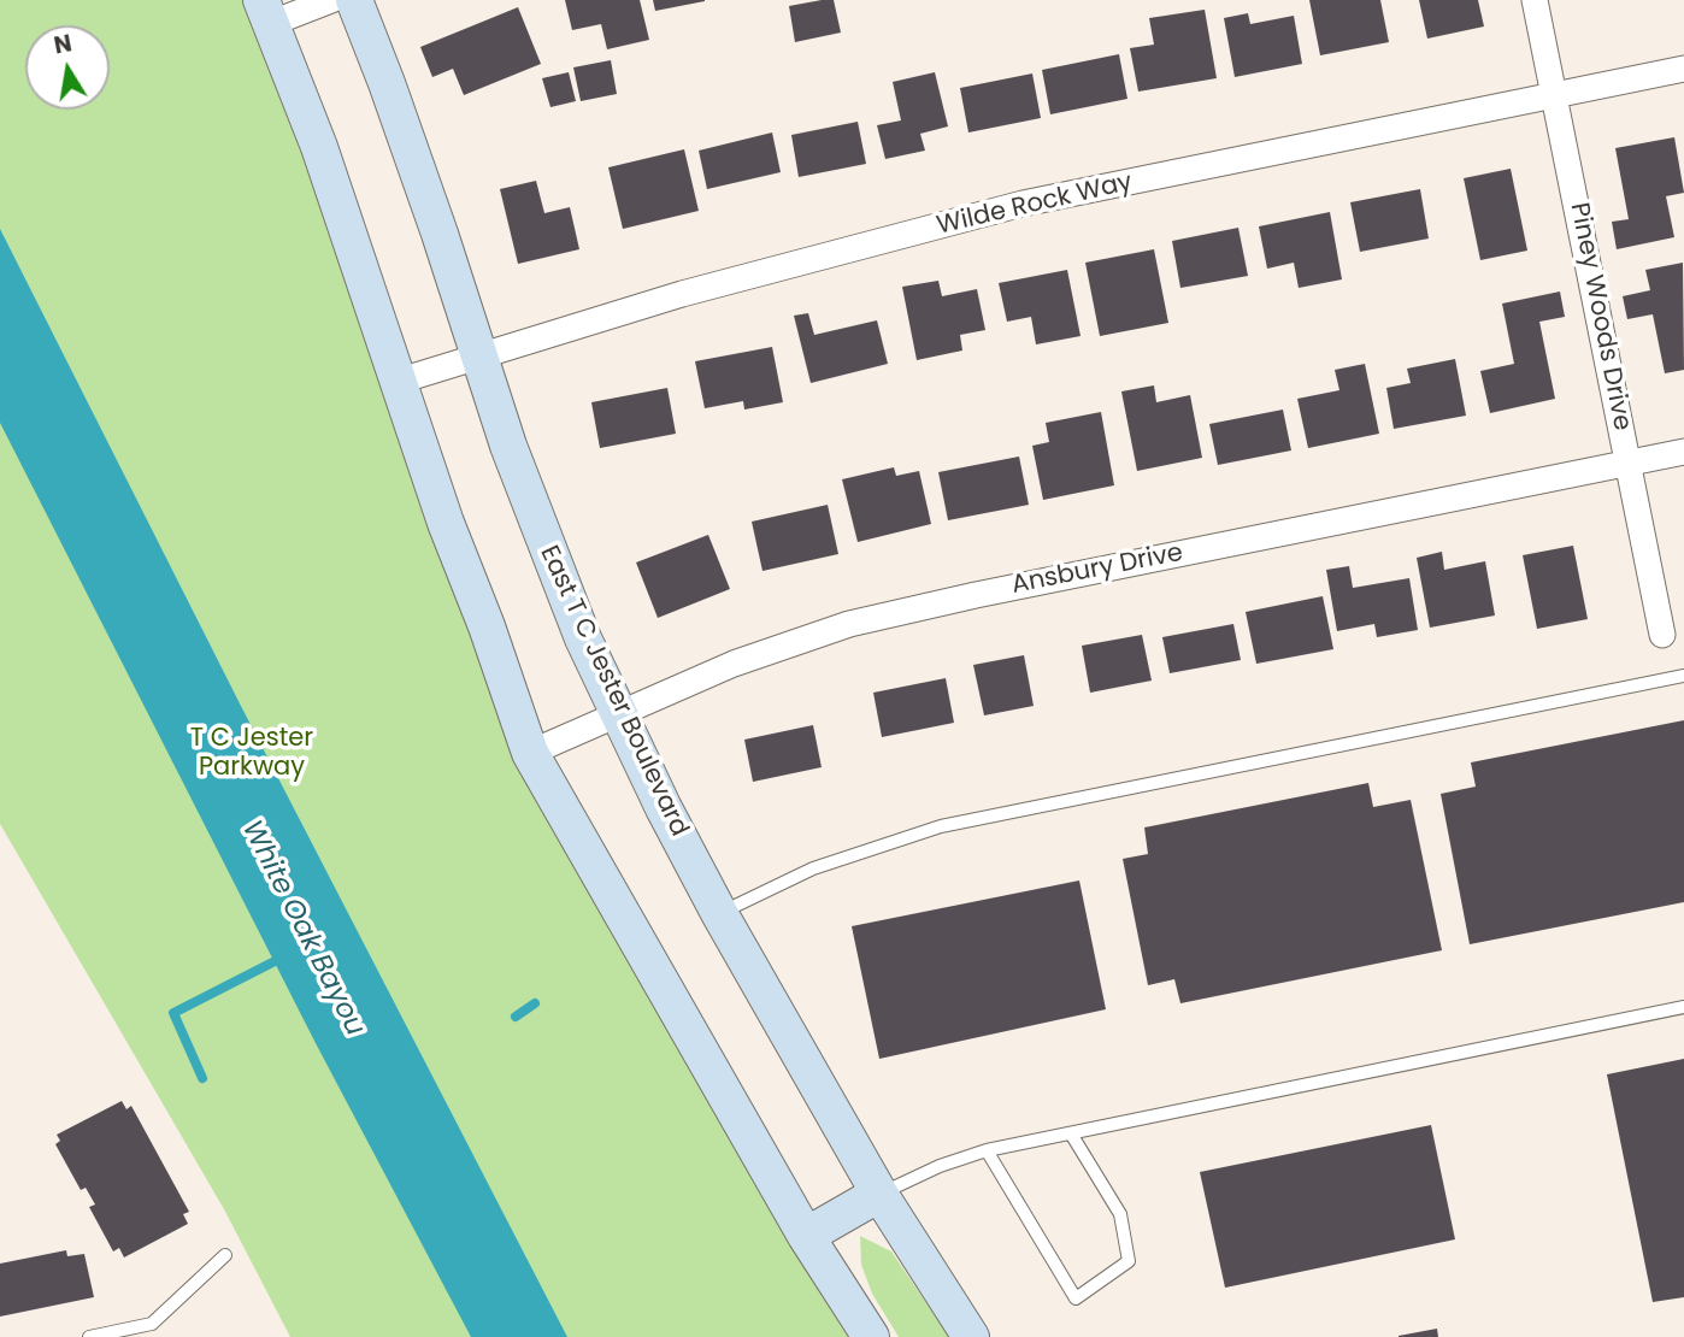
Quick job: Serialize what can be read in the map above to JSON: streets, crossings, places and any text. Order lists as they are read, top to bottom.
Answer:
{
  "streets": {
    "street": [
      "Wilde Rock Way",
      "Piney Woods Drive",
      "Ansbury Drive",
      "East T C Jester Boulevard"
    ]
  },
  "crossings": [
    ["Wilde Rock Way", "Piney Woods Drive"],
    ["Wilde Rock Way", "East T C Jester Boulevard"],
    ["Piney Woods Drive", "Ansbury Drive"],
    ["Ansbury Drive", "East T C Jester Boulevard"]
  ],
  "water": ["White Oak Bayou"],
  "parks": ["T C Jester Parkway"],
  "north": "top"
}
